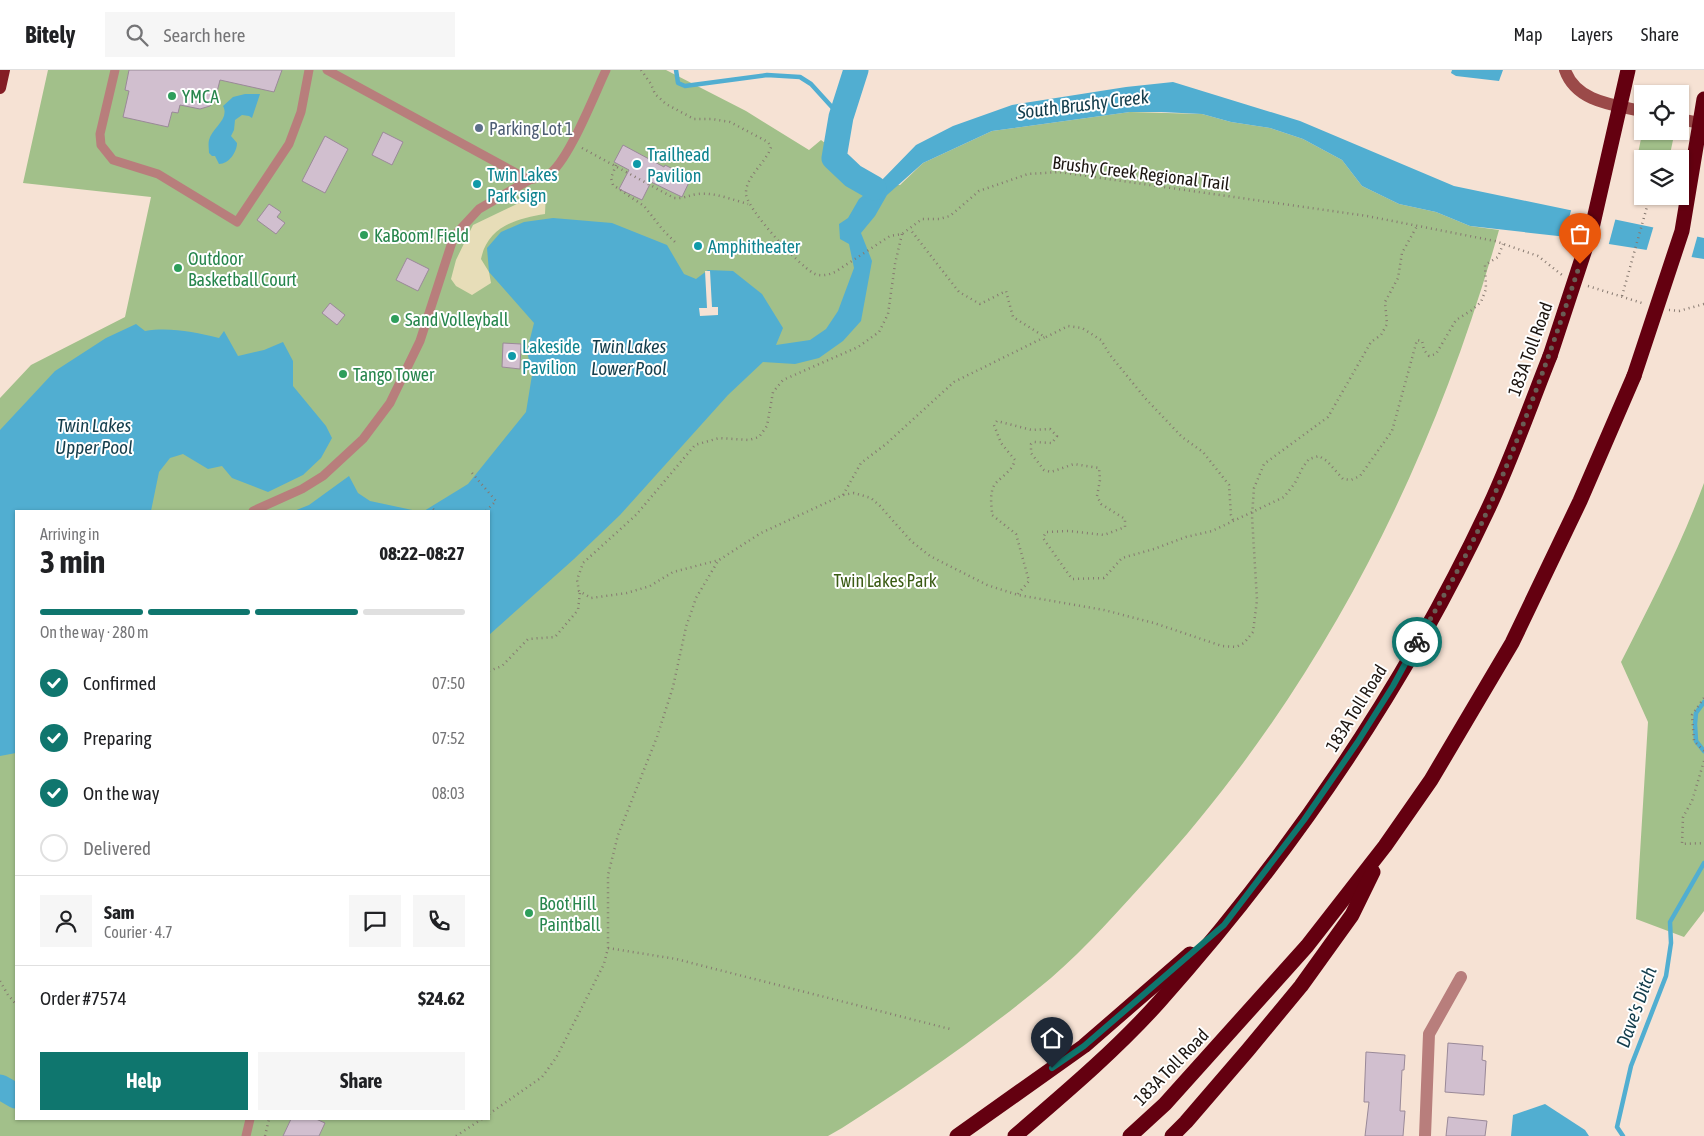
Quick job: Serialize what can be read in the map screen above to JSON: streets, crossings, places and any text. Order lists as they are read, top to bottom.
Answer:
{
  "streets": {
    "highway": ["183A Toll Road"],
    "path": ["Brushy Creek Regional Trail"]
  },
  "water": [
    "South Brushy Creek",
    "Twin Lakes Lower Pool",
    "Twin Lakes Upper Pool",
    "Dave's Ditch"
  ],
  "parks": ["Twin Lakes Park"],
  "places": [
    "YMCA",
    "Parking Lot 1",
    "Trailhead Pavilion",
    "Twin Lakes Park sign",
    "KaBoom! Field",
    "Amphitheater",
    "Outdoor Basketball Court",
    "Sand Volleyball",
    "Lakeside Pavilion",
    "Tango Tower",
    "Boot Hill Paintball"
  ],
  "page": {
    "header": "Bitely",
    "search": "Search here",
    "nav": ["Map", "Layers", "Share"],
    "heading": ["3 min", "Arriving in", "08:22–08:27"],
    "panel": [
      "Sam",
      "Courier · 4.7",
      "Order #7574",
      "$24.62"
    ],
    "bar": "On the way · 280 m",
    "list": [
      ["Confirmed", "07:50"],
      ["Preparing", "07:52"],
      ["On the way", "08:03"],
      "Delivered"
    ],
    "buttons": ["Help", "Share"]
  }
}
